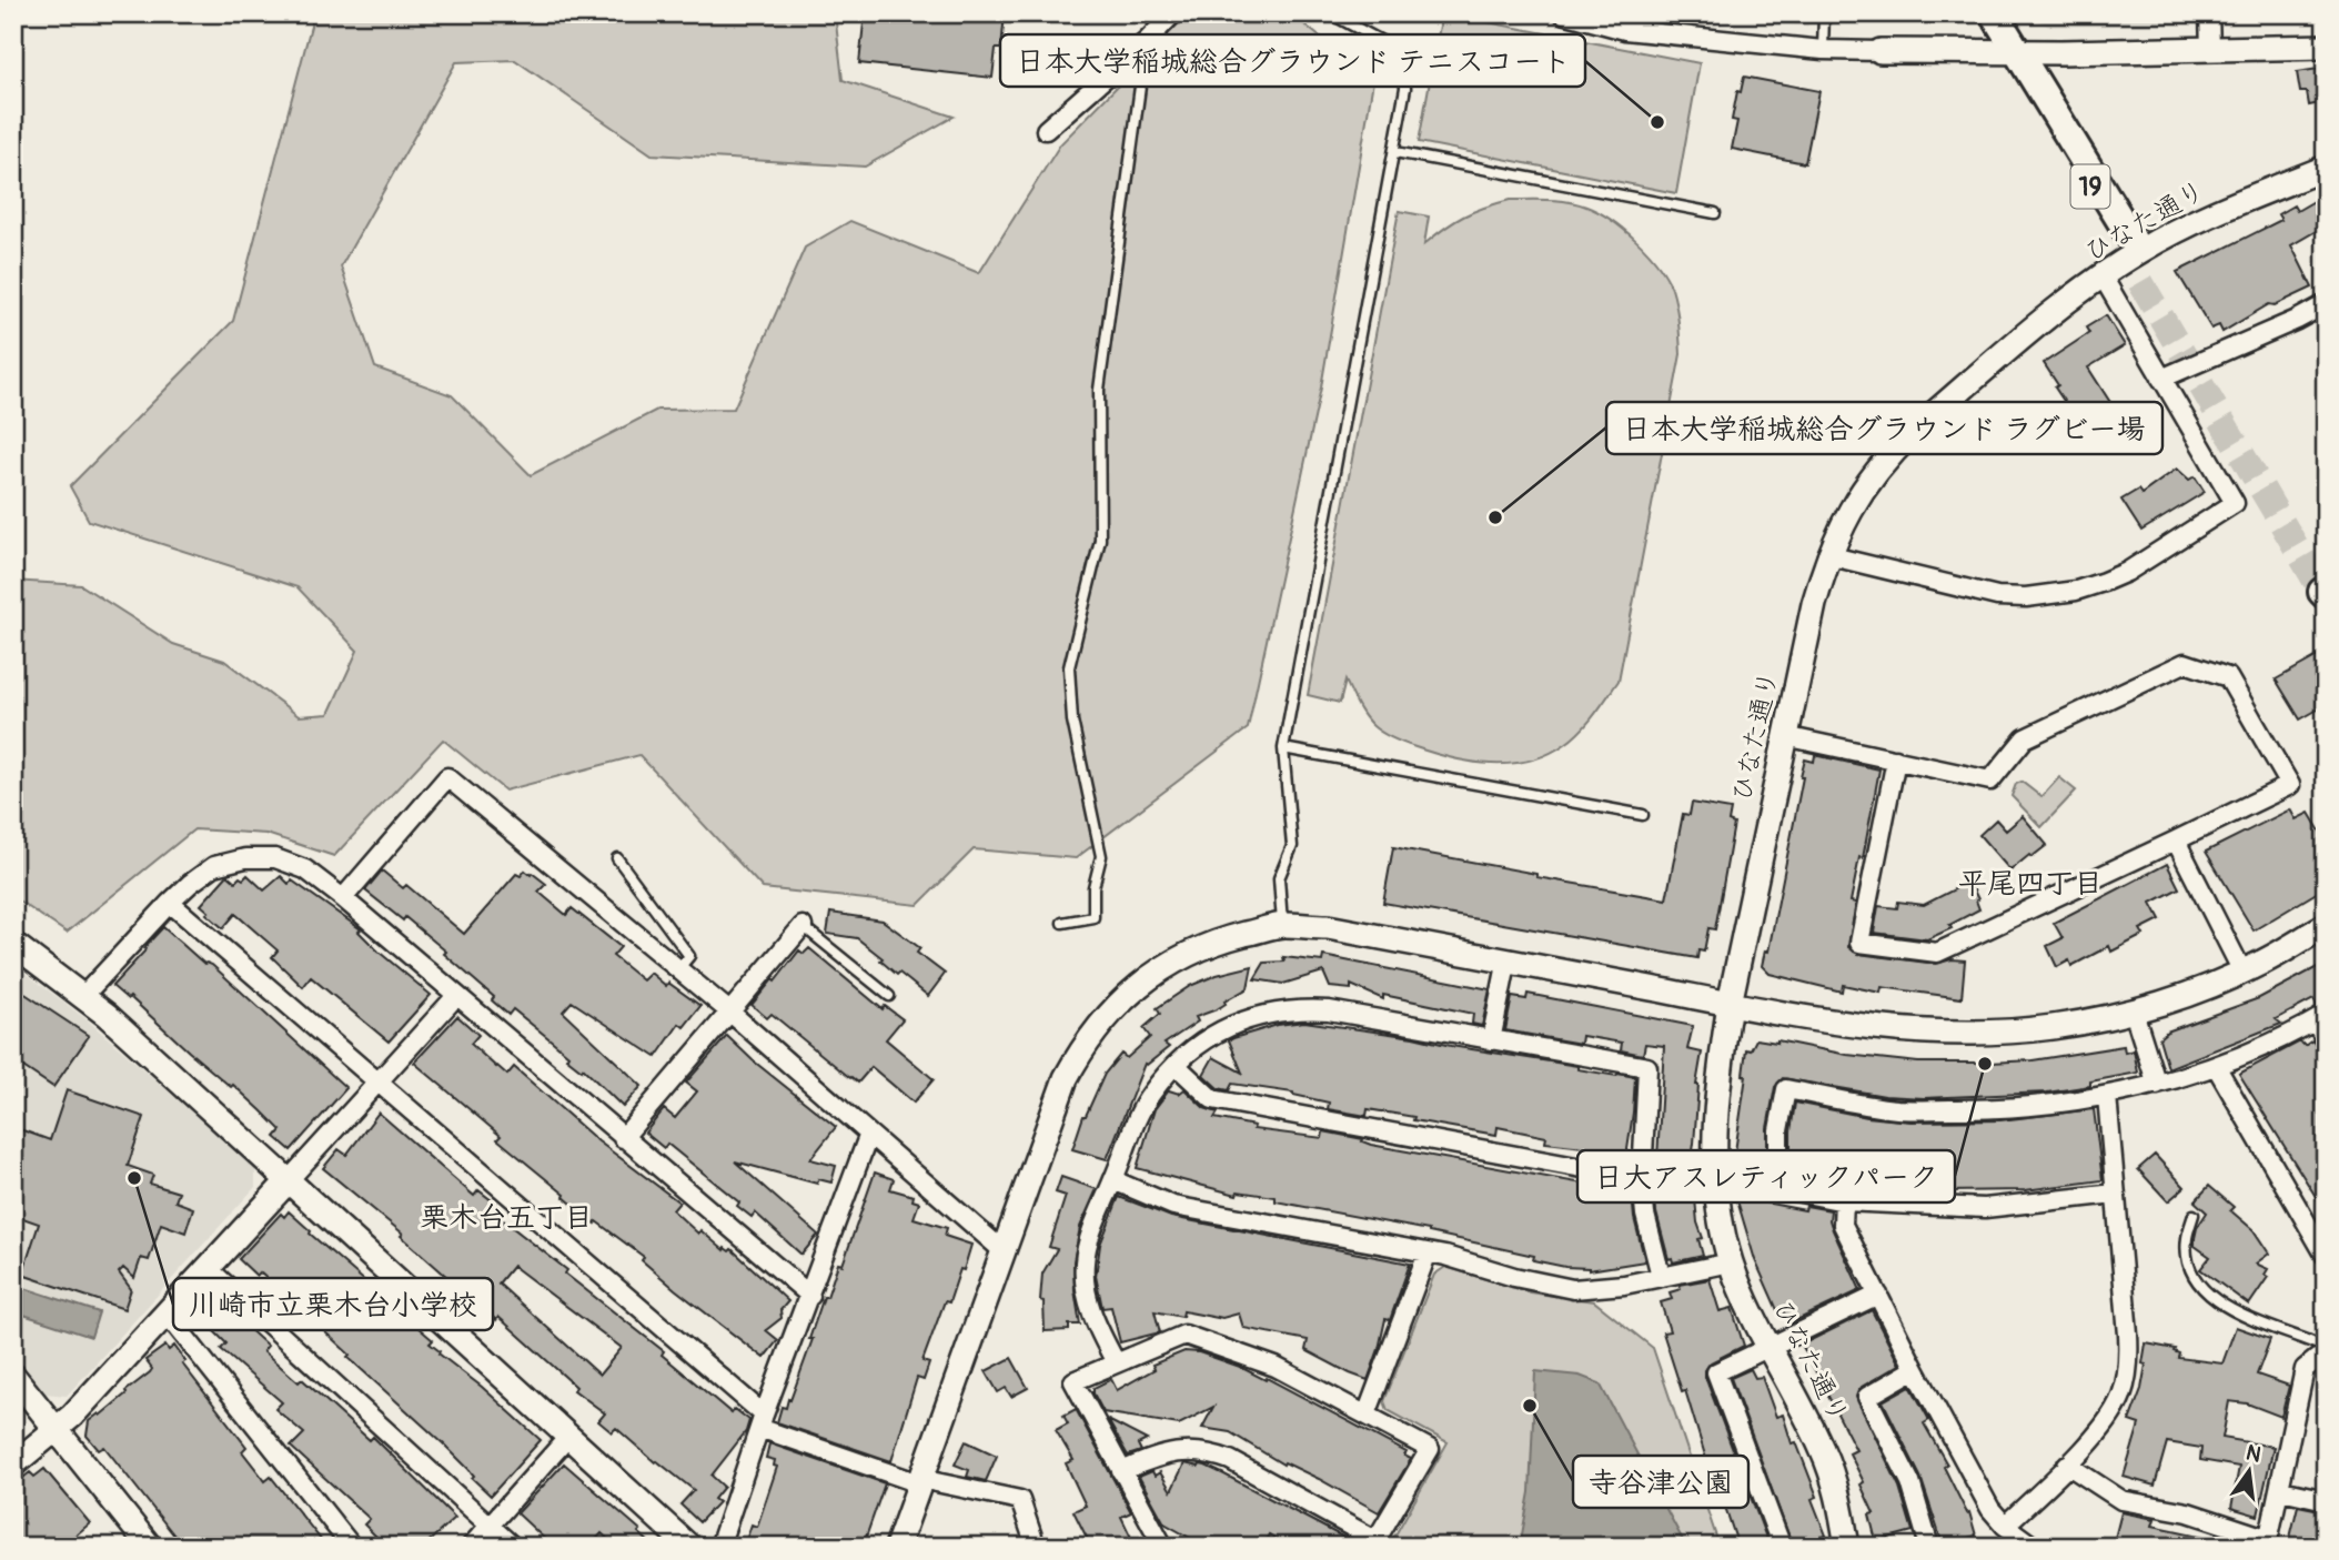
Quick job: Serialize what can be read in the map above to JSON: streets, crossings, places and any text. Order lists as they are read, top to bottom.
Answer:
{
  "streets": {
    "main road": ["19"],
    "street": ["ひなた通り"]
  },
  "districts": ["平尾四丁目", "栗木台五丁目"],
  "places": [
    "日本大学稲城総合グラウンド テニスコート",
    "日本大学稲城総合グラウンド ラグビー場",
    "日大アスレティックパーク",
    "川崎市立栗木台小学校",
    "寺谷津公園"
  ],
  "north": "top"
}
